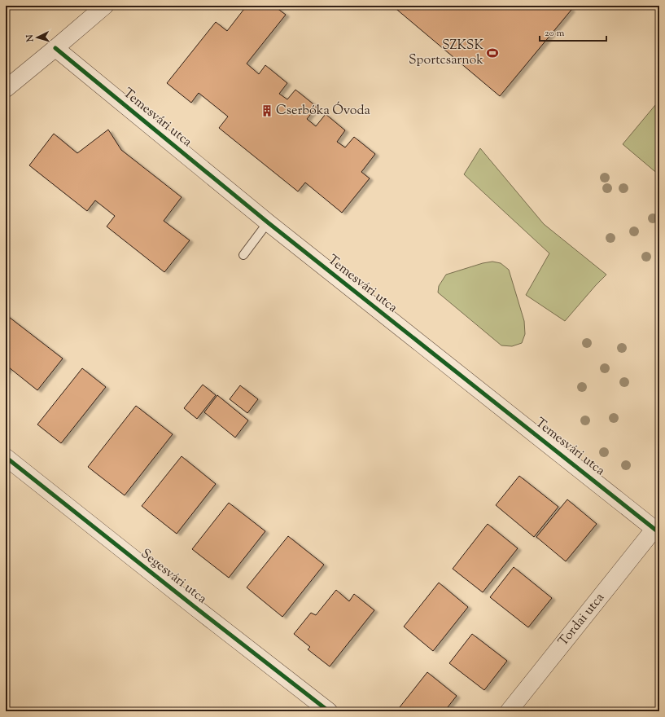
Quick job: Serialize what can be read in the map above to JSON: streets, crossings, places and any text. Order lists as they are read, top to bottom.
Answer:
{
  "streets": {
    "street": ["Temesvári utca", "Segesvári utca", "Tordai utca"]
  },
  "crossings": [
    ["Temesvári utca", "Tordai utca"]
  ],
  "places": {
    "sports": ["SZKSK Sportcsarnok"],
    "building": ["Cserbóka Óvoda"]
  },
  "scale_bar": "20 m",
  "north": "left"
}
